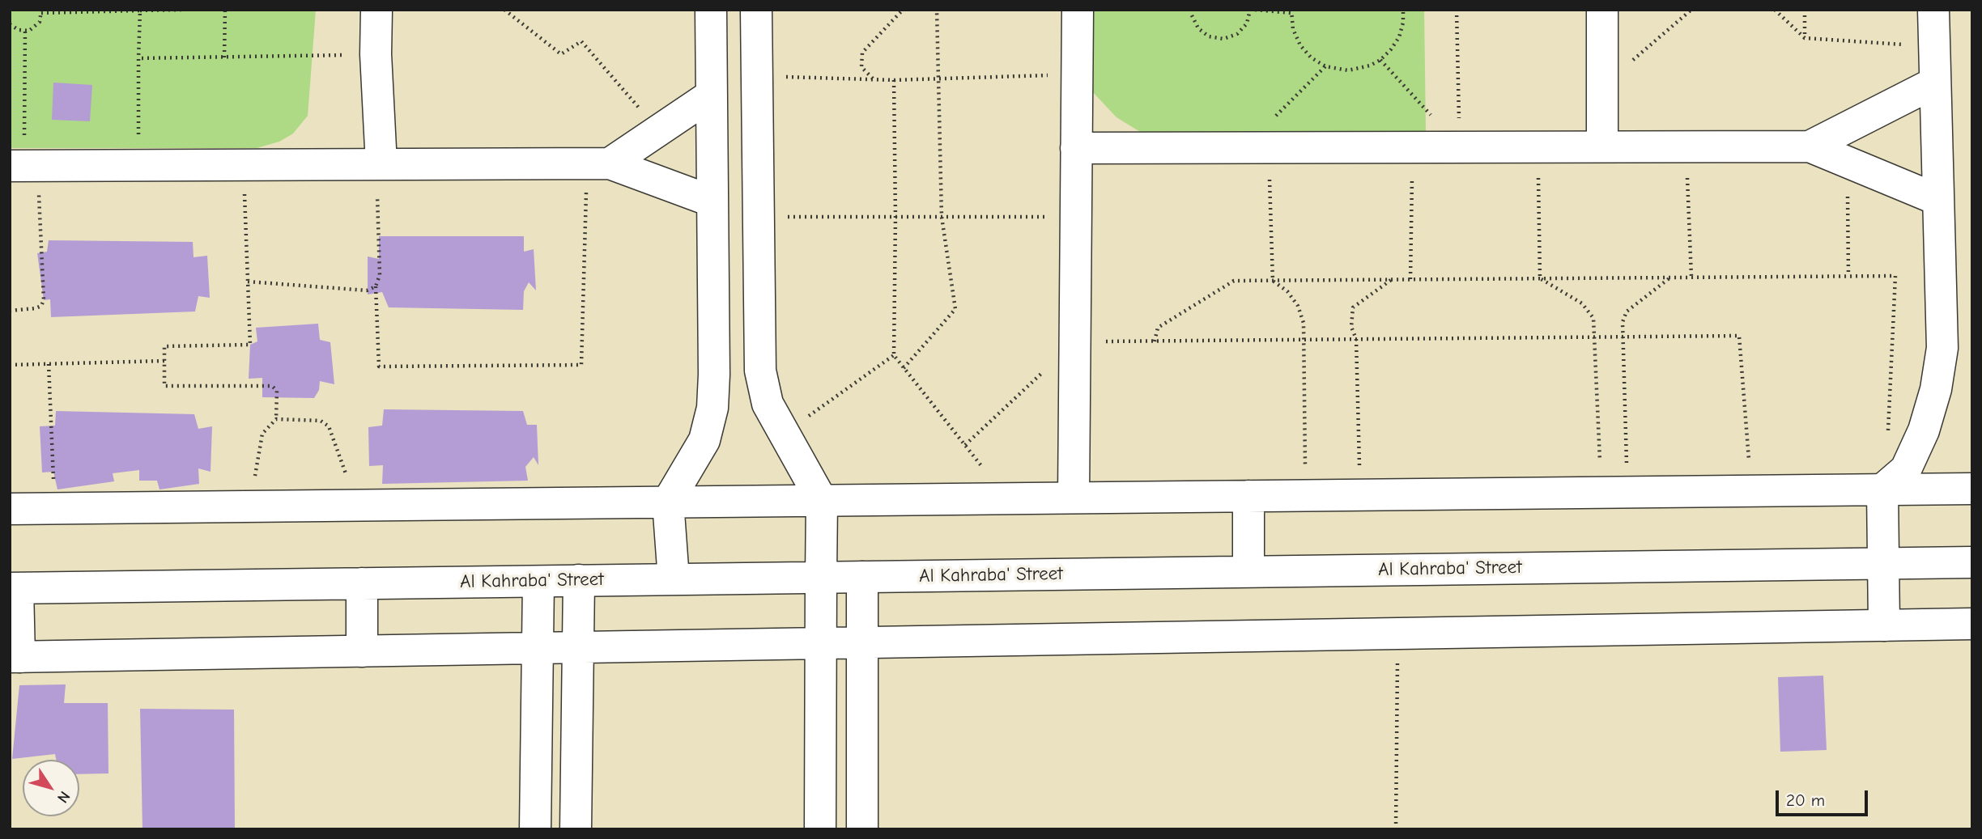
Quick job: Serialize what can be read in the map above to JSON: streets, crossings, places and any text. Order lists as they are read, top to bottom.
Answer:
{
  "streets": {
    "street": ["Al Kahraba' Street"]
  },
  "scale_bar": "20 m",
  "north": "bottom right"
}
